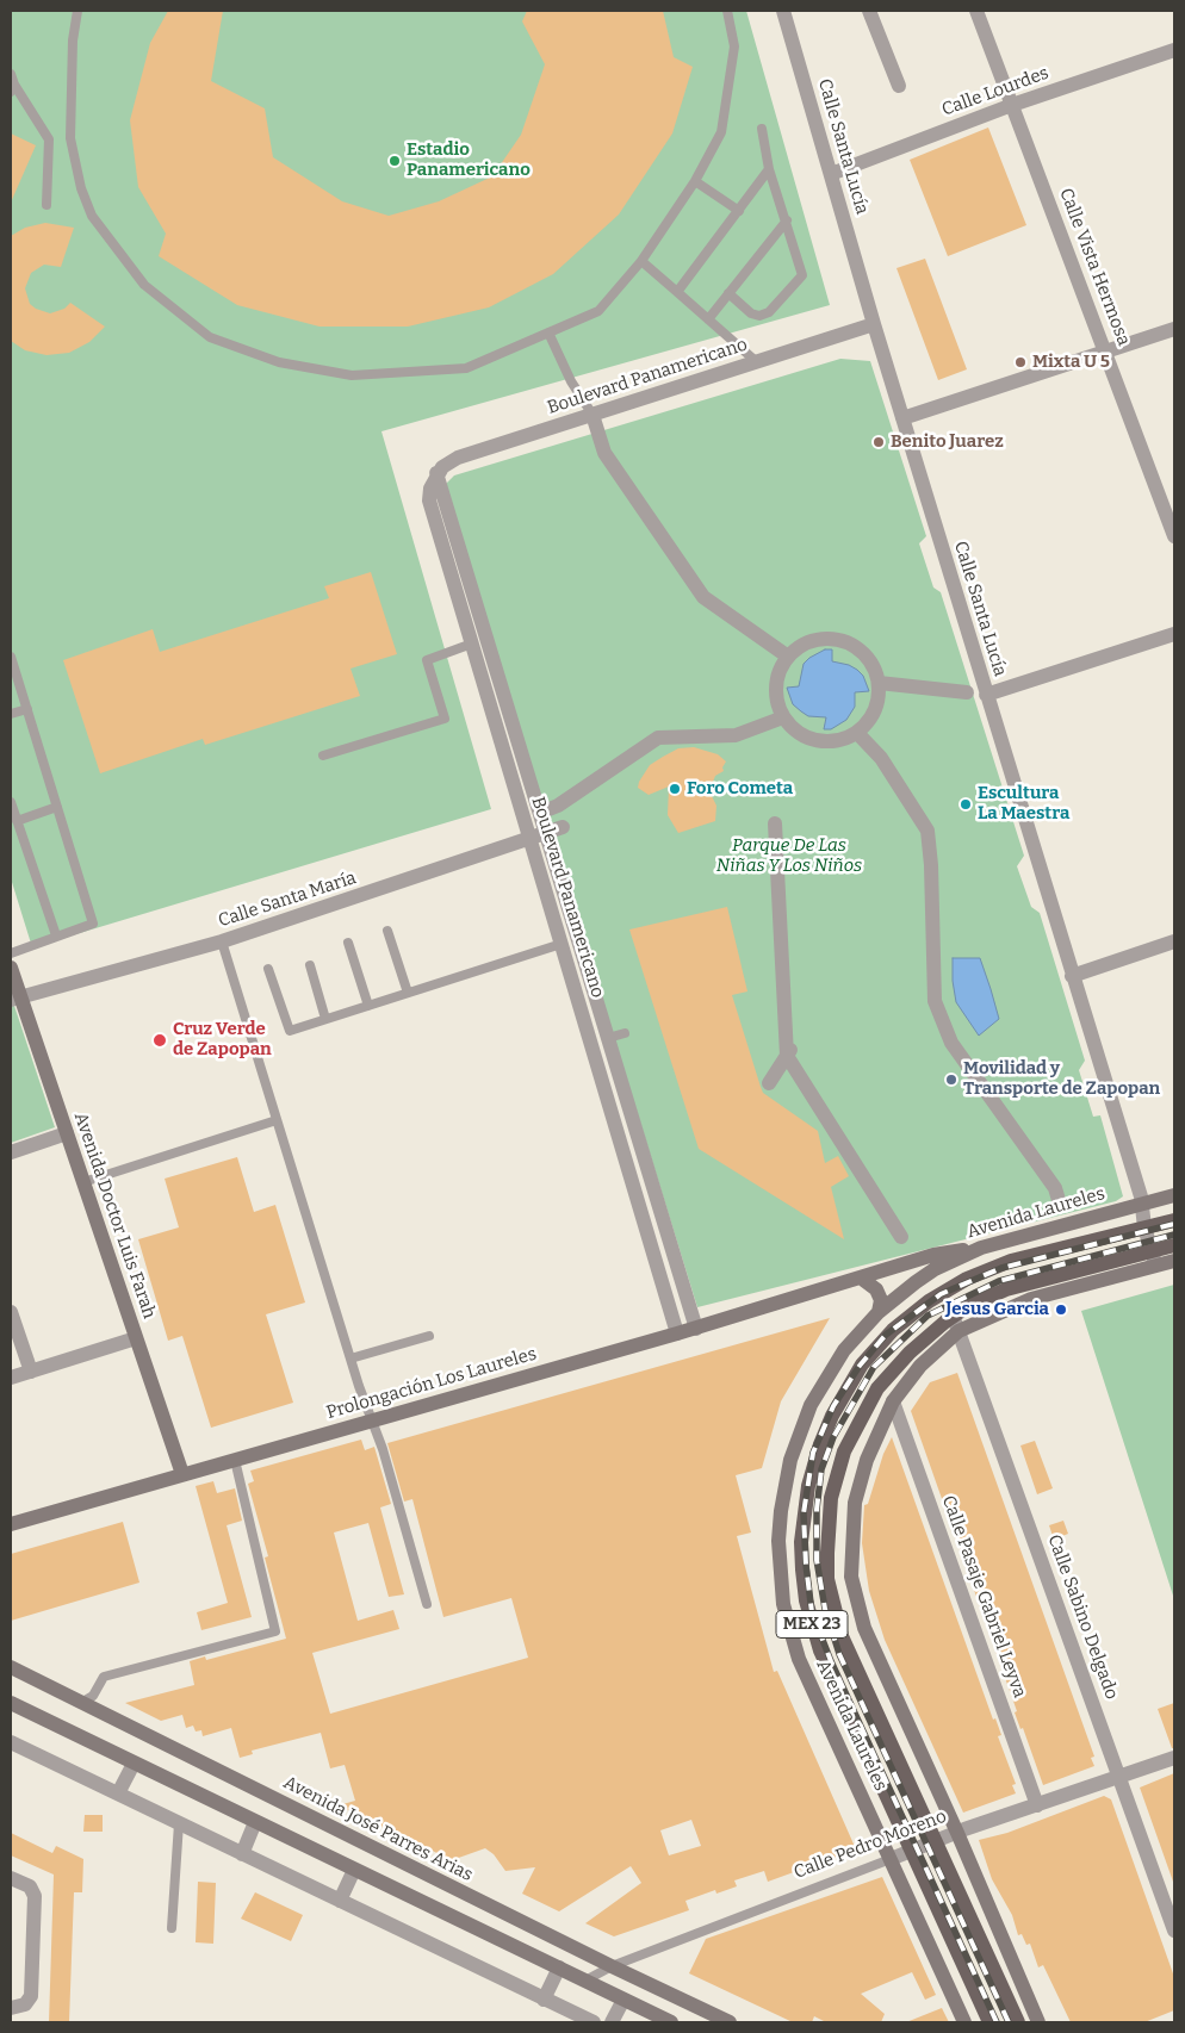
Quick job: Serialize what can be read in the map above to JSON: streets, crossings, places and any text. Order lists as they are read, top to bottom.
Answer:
{
  "streets": {
    "main road": [
      "Avenida Laureles",
      "Avenida Doctor Luis Farah",
      "Prolongación Los Laureles",
      "MEX 23",
      "Avenida José Parres Arias"
    ],
    "street": [
      "Calle Lourdes",
      "Calle Santa Lucía",
      "Calle Vista Hermosa",
      "Boulevard Panamericano",
      "Calle Santa María",
      "Calle Pasaje Gabriel Leyva",
      "Calle Sabino Delgado",
      "Calle Pedro Moreno"
    ]
  },
  "crossings": [
    ["Calle Lourdes", "Calle Santa Lucía"],
    ["Calle Lourdes", "Calle Vista Hermosa"],
    ["Calle Santa Lucía", "Boulevard Panamericano"],
    ["Calle Santa Lucía", "Avenida Laureles"],
    ["Boulevard Panamericano", "Calle Santa María"],
    ["Boulevard Panamericano", "Prolongación Los Laureles"],
    ["Calle Santa María", "Avenida Doctor Luis Farah"],
    ["Avenida Laureles", "Prolongación Los Laureles"],
    ["Avenida Laureles", "Calle Pasaje Gabriel Leyva"],
    ["Avenida Laureles", "Calle Sabino Delgado"],
    ["Avenida Laureles", "Calle Pedro Moreno"],
    ["Avenida Doctor Luis Farah", "Prolongación Los Laureles"],
    ["Calle Pasaje Gabriel Leyva", "Calle Pedro Moreno"],
    ["Calle Sabino Delgado", "Calle Pedro Moreno"],
    ["Avenida José Parres Arias", "Calle Pedro Moreno"]
  ],
  "parks": ["Parque De Las Niñas Y Los Niños"],
  "places": [
    "Estadio Panamericano",
    "Mixta U 5",
    "Benito Juarez",
    "Foro Cometa",
    "Escultura La Maestra",
    "Cruz Verde de Zapopan",
    "Movilidad y Transporte de Zapopan",
    "Jesus Garcia"
  ]
}
